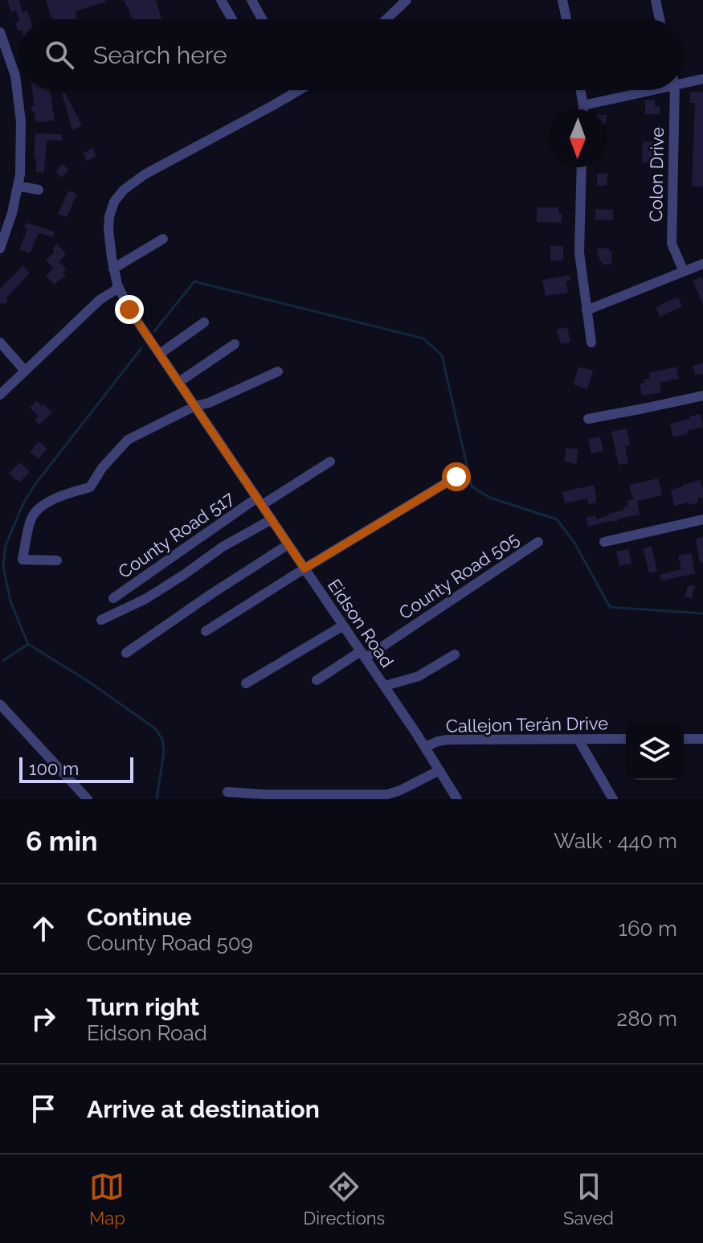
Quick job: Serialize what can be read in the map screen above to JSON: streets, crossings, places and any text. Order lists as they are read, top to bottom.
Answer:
{
  "streets": {
    "street": [
      "Colon Drive",
      "County Road 517",
      "County Road 505",
      "Eidson Road",
      "Callejon Terán Drive"
    ]
  },
  "crossings": [
    ["County Road 517", "Eidson Road"],
    ["County Road 505", "Eidson Road"],
    ["Eidson Road", "Callejon Terán Drive"]
  ],
  "scale_bar": "100 m",
  "north": "bottom",
  "page": {
    "search": "Search here",
    "scale": "100 m",
    "heading": ["6 min", "Walk · 440 m"],
    "list": [
      ["Continue", "County Road 509", "160 m"],
      ["Turn right", "Eidson Road", "280 m"],
      "Arrive at destination"
    ],
    "nav": ["Map", "Directions", "Saved"]
  }
}
